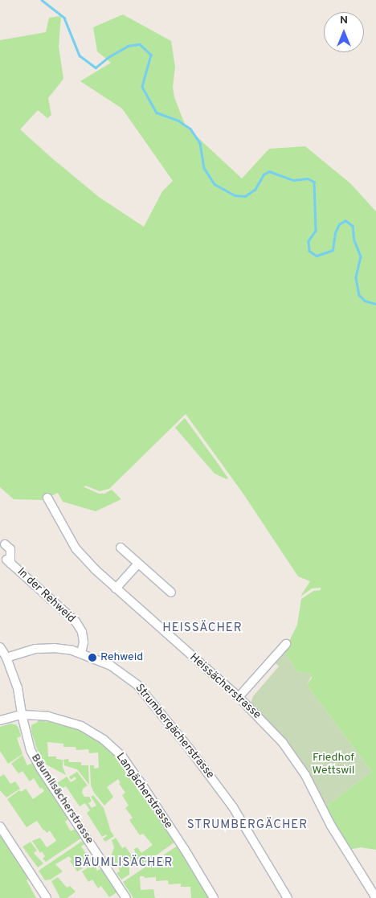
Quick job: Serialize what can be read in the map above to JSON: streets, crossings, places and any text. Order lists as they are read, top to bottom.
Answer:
{
  "streets": {
    "street": [
      "In der Rehweid",
      "Heissächerstrasse",
      "Strumbergächerstrasse",
      "Langächerstrasse",
      "Bäumlisächerstrasse"
    ]
  },
  "crossings": [
    ["In der Rehweid", "Strumbergächerstrasse"],
    ["Strumbergächerstrasse", "Bäumlisächerstrasse"],
    ["Langächerstrasse", "Bäumlisächerstrasse"]
  ],
  "districts": ["HEISSÄCHER", "STRUMBERGÄCHER", "BÄUMLISÄCHER"],
  "parks": ["Friedhof Wettswil"],
  "places": ["Rehweid"],
  "north": "top"
}
